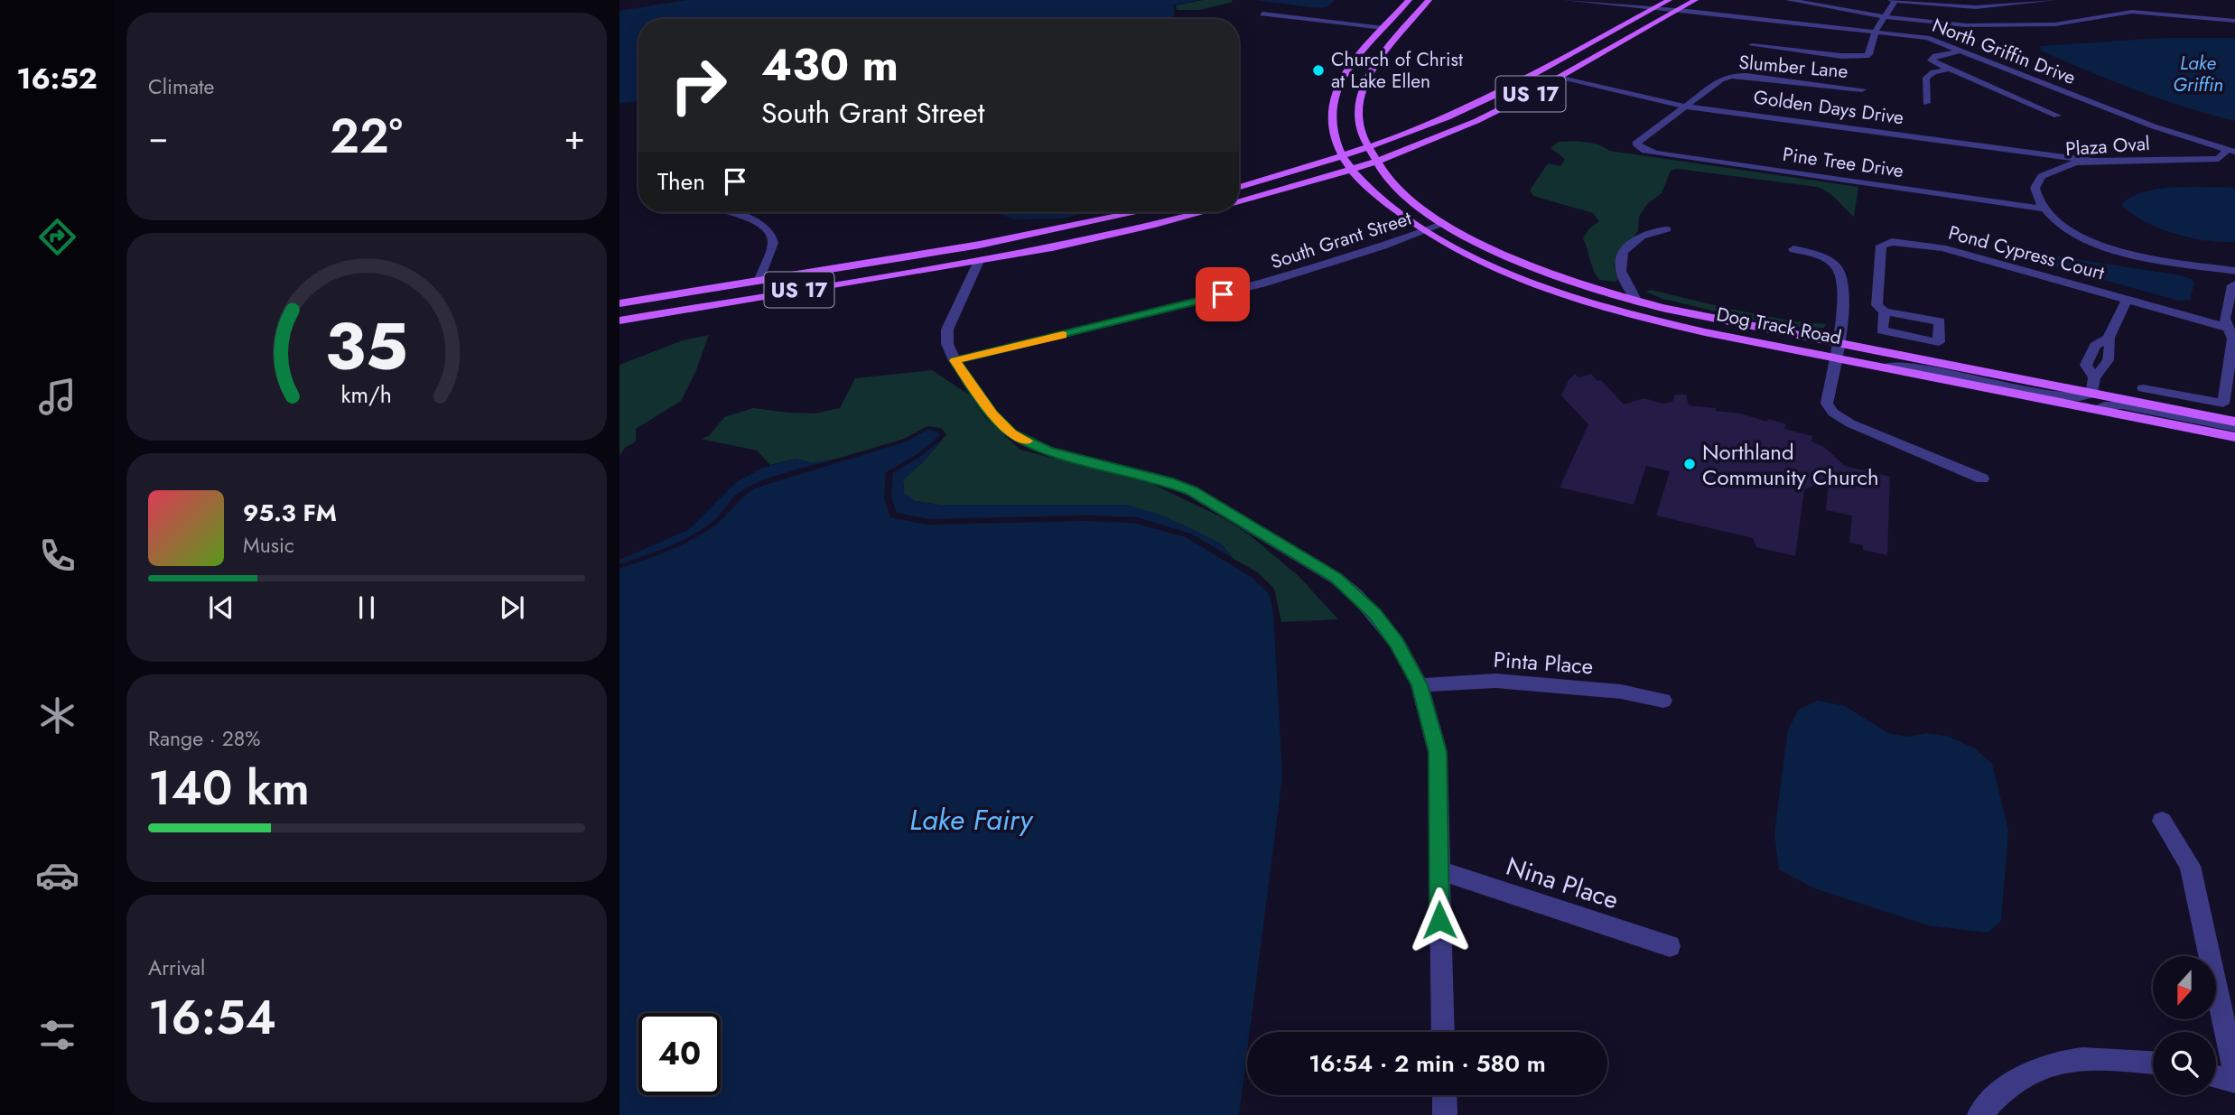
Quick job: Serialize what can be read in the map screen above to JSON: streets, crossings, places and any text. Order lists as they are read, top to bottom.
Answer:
{
  "streets": {
    "main road": ["US 17", "Dog Track Road"],
    "street": [
      "North Griffin Drive",
      "Slumber Lane",
      "Golden Days Drive",
      "Plaza Oval",
      "Pine Tree Drive",
      "South Grant Street",
      "Pond Cypress Court",
      "Pinta Place",
      "Nina Place"
    ]
  },
  "crossings": [
    ["North Griffin Drive", "US 17"],
    ["North Griffin Drive", "Plaza Oval"],
    ["Slumber Lane", "Golden Days Drive"],
    ["Slumber Lane", "Pine Tree Drive"],
    ["US 17", "Golden Days Drive"],
    ["US 17", "Dog Track Road"],
    ["Golden Days Drive", "Plaza Oval"],
    ["Plaza Oval", "Pine Tree Drive"],
    ["South Grant Street", "Dog Track Road"]
  ],
  "water": ["Lake Griffin", "Lake Fairy"],
  "places": ["Church of Christ at Lake Ellen", "Northland Community Church"],
  "north": "bottom",
  "page": {
    "tabs": "16:52",
    "tile": [
      "Climate",
      ["Range · 28%", "140 km"],
      ["Arrival", "16:54"]
    ],
    "turn": ["430 m", "South Grant Street"],
    "heat": ["−", "22°", "+"],
    "then": "Then",
    "song": ["95.3 FM", "Music"],
    "limit": "40",
    "trip": "16:54 · 2 min · 580 m",
    "gauge": ["35", "km/h"]
  }
}
